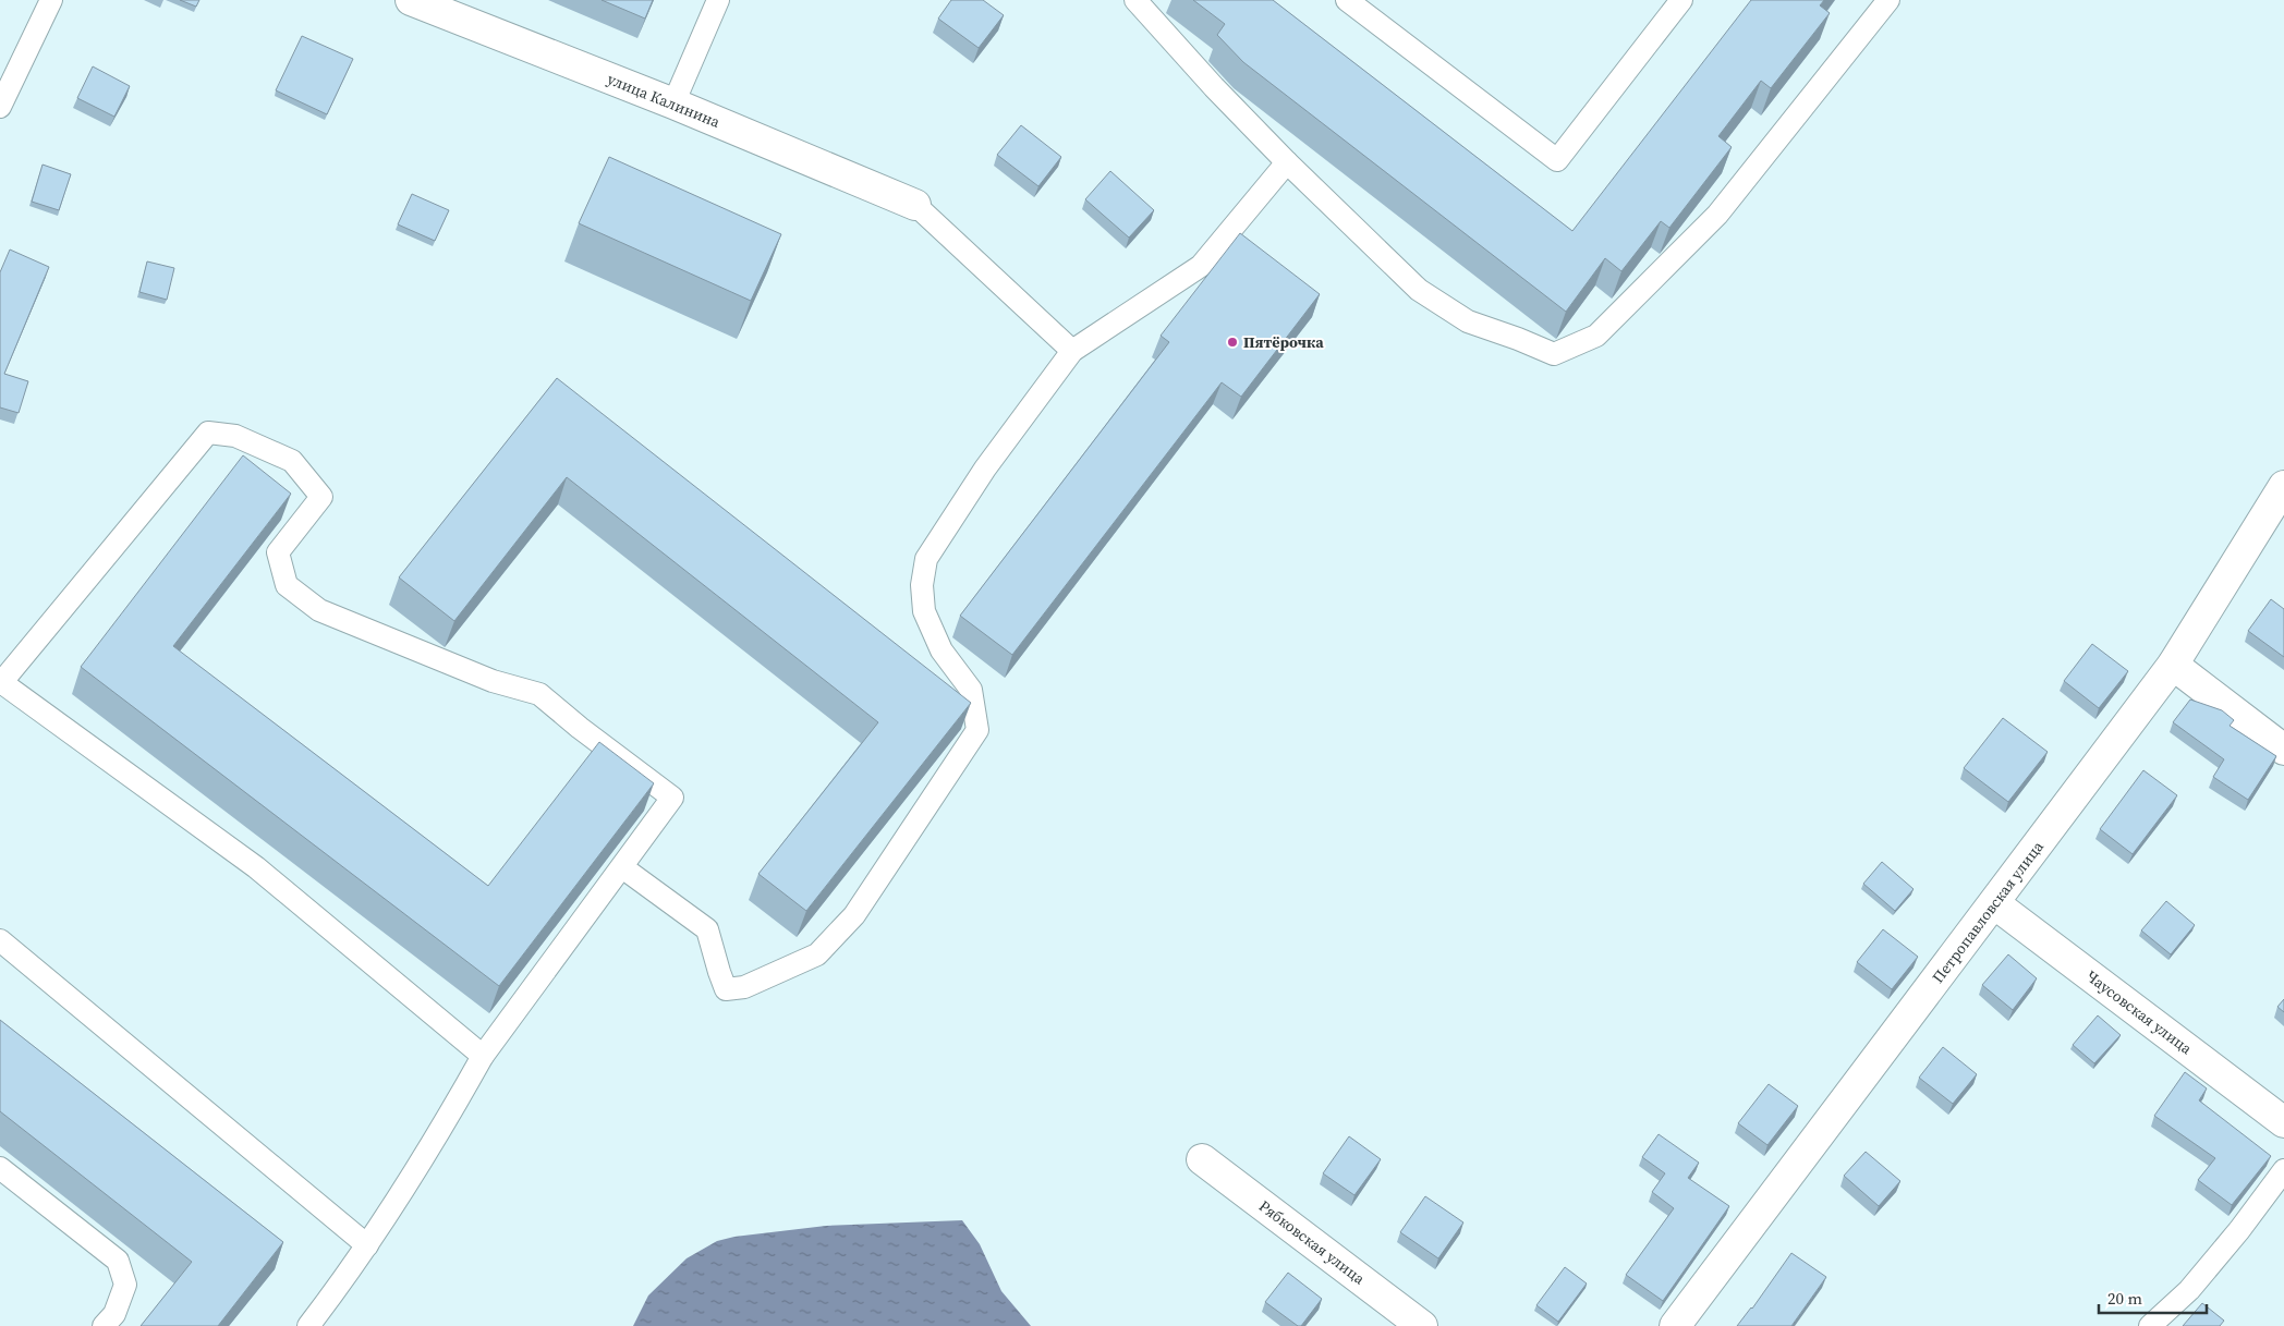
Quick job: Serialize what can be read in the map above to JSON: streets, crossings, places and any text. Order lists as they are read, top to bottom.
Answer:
{
  "streets": {
    "street": [
      "улица Калинина",
      "Петропавловская улица",
      "Чаусовская улица",
      "Рябковская улица"
    ]
  },
  "crossings": [
    ["Петропавловская улица", "Чаусовская улица"]
  ],
  "places": ["Пятёрочка"],
  "scale_bar": "20 m"
}
